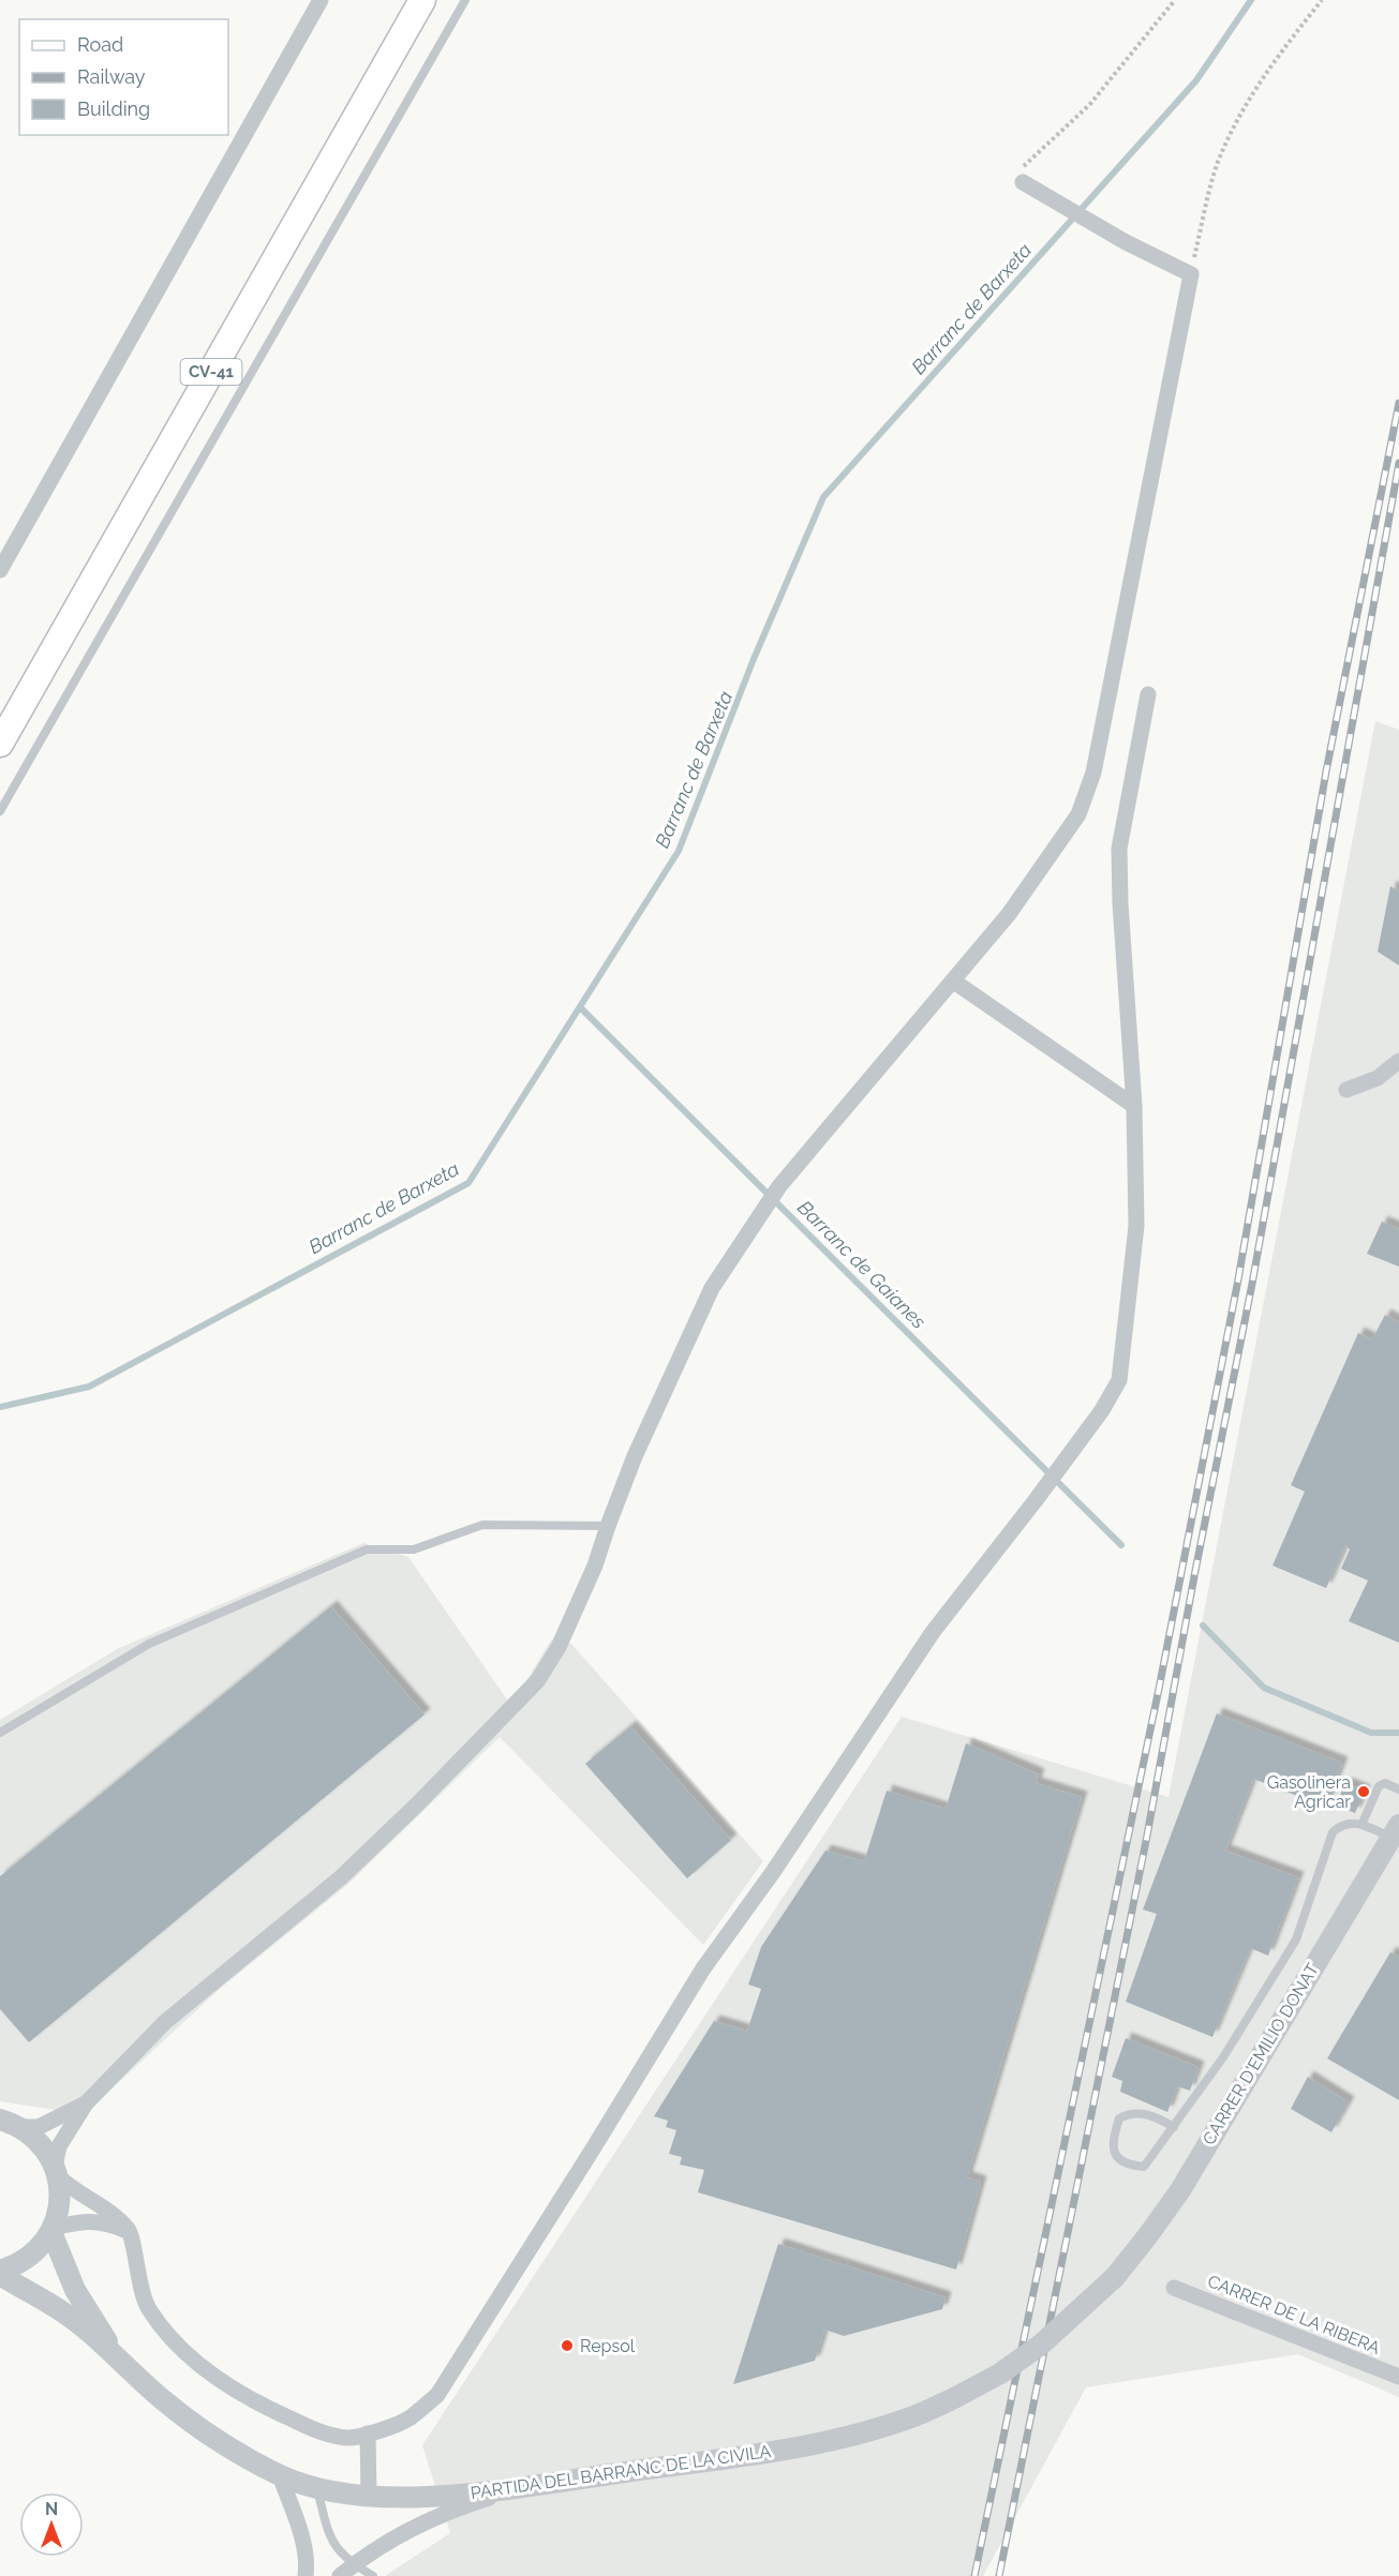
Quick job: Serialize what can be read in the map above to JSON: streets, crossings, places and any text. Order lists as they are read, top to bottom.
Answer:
{
  "streets": {
    "main road": ["CV-41"],
    "street": ["CARRER D'EMILIO DONAT", "CARRER DE LA RIBERA", "PARTIDA DEL BARRANC DE LA CIVILA"]
  },
  "crossings": [
    ["CARRER D'EMILIO DONAT", "PARTIDA DEL BARRANC DE LA CIVILA"]
  ],
  "water": ["Barranc de Barxeta", "Barranc de Gaianes"],
  "places": ["Gasolinera Agricar", "Repsol"],
  "legend": ["Road", "Railway", "Building"],
  "north": "top"
}
